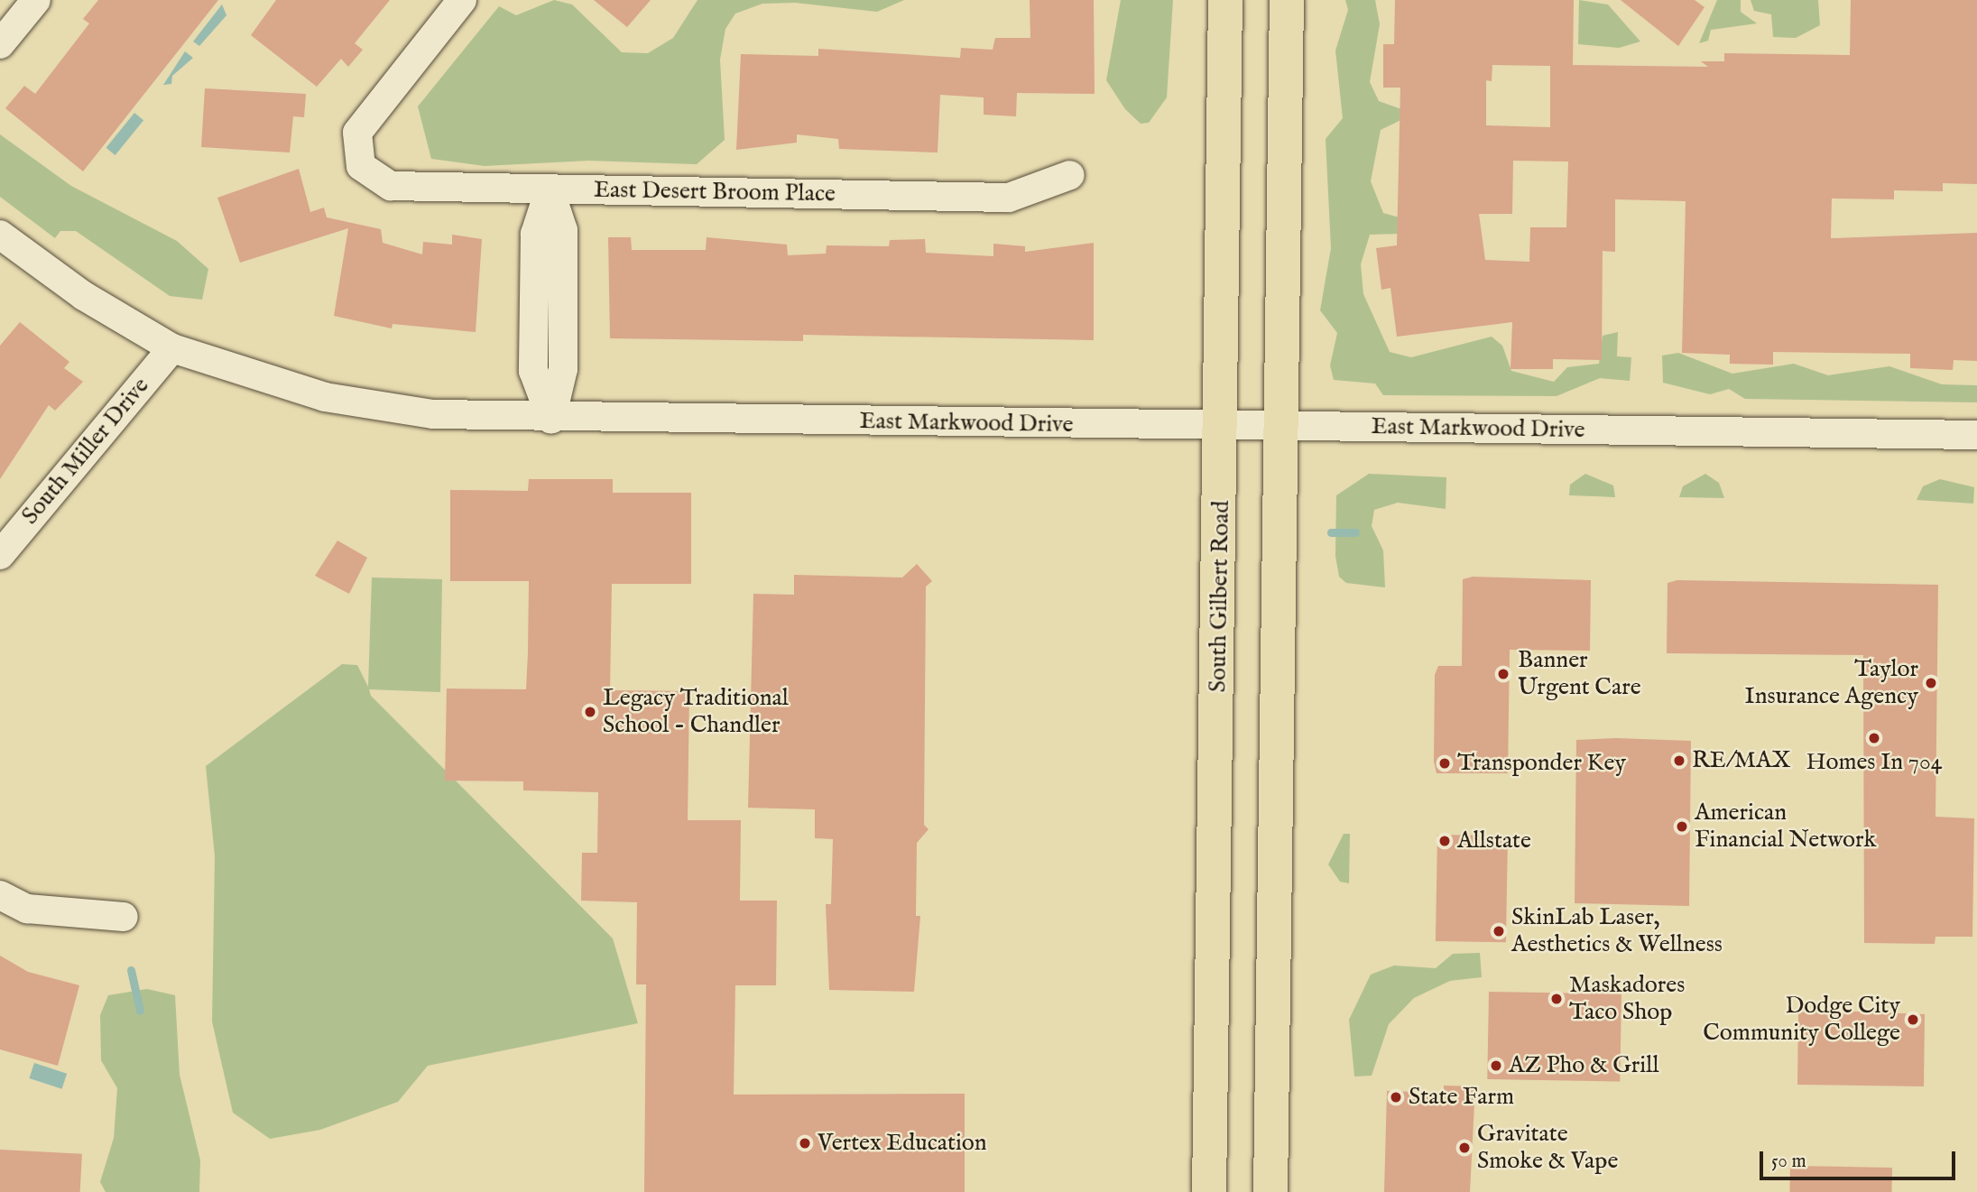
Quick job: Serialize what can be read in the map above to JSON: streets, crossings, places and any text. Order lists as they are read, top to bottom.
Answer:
{
  "streets": {
    "main road": ["South Gilbert Road"],
    "street": ["East Desert Broom Place", "East Markwood Drive", "South Miller Drive"]
  },
  "crossings": [
    ["East Markwood Drive", "South Miller Drive"],
    ["East Markwood Drive", "South Gilbert Road"]
  ],
  "places": [
    "Banner Urgent Care",
    "Taylor Insurance Agency",
    "Legacy Traditional School - Chandler",
    "Homes In 704",
    "RE/MAX",
    "Transponder Key",
    "American Financial Network",
    "Allstate",
    "SkinLab Laser, Aesthetics & Wellness",
    "Maskadores Taco Shop",
    "Dodge City Community College",
    "AZ Pho & Grill",
    "State Farm",
    "Vertex Education",
    "Gravitate Smoke & Vape"
  ],
  "scale_bar": "50 m"
}
